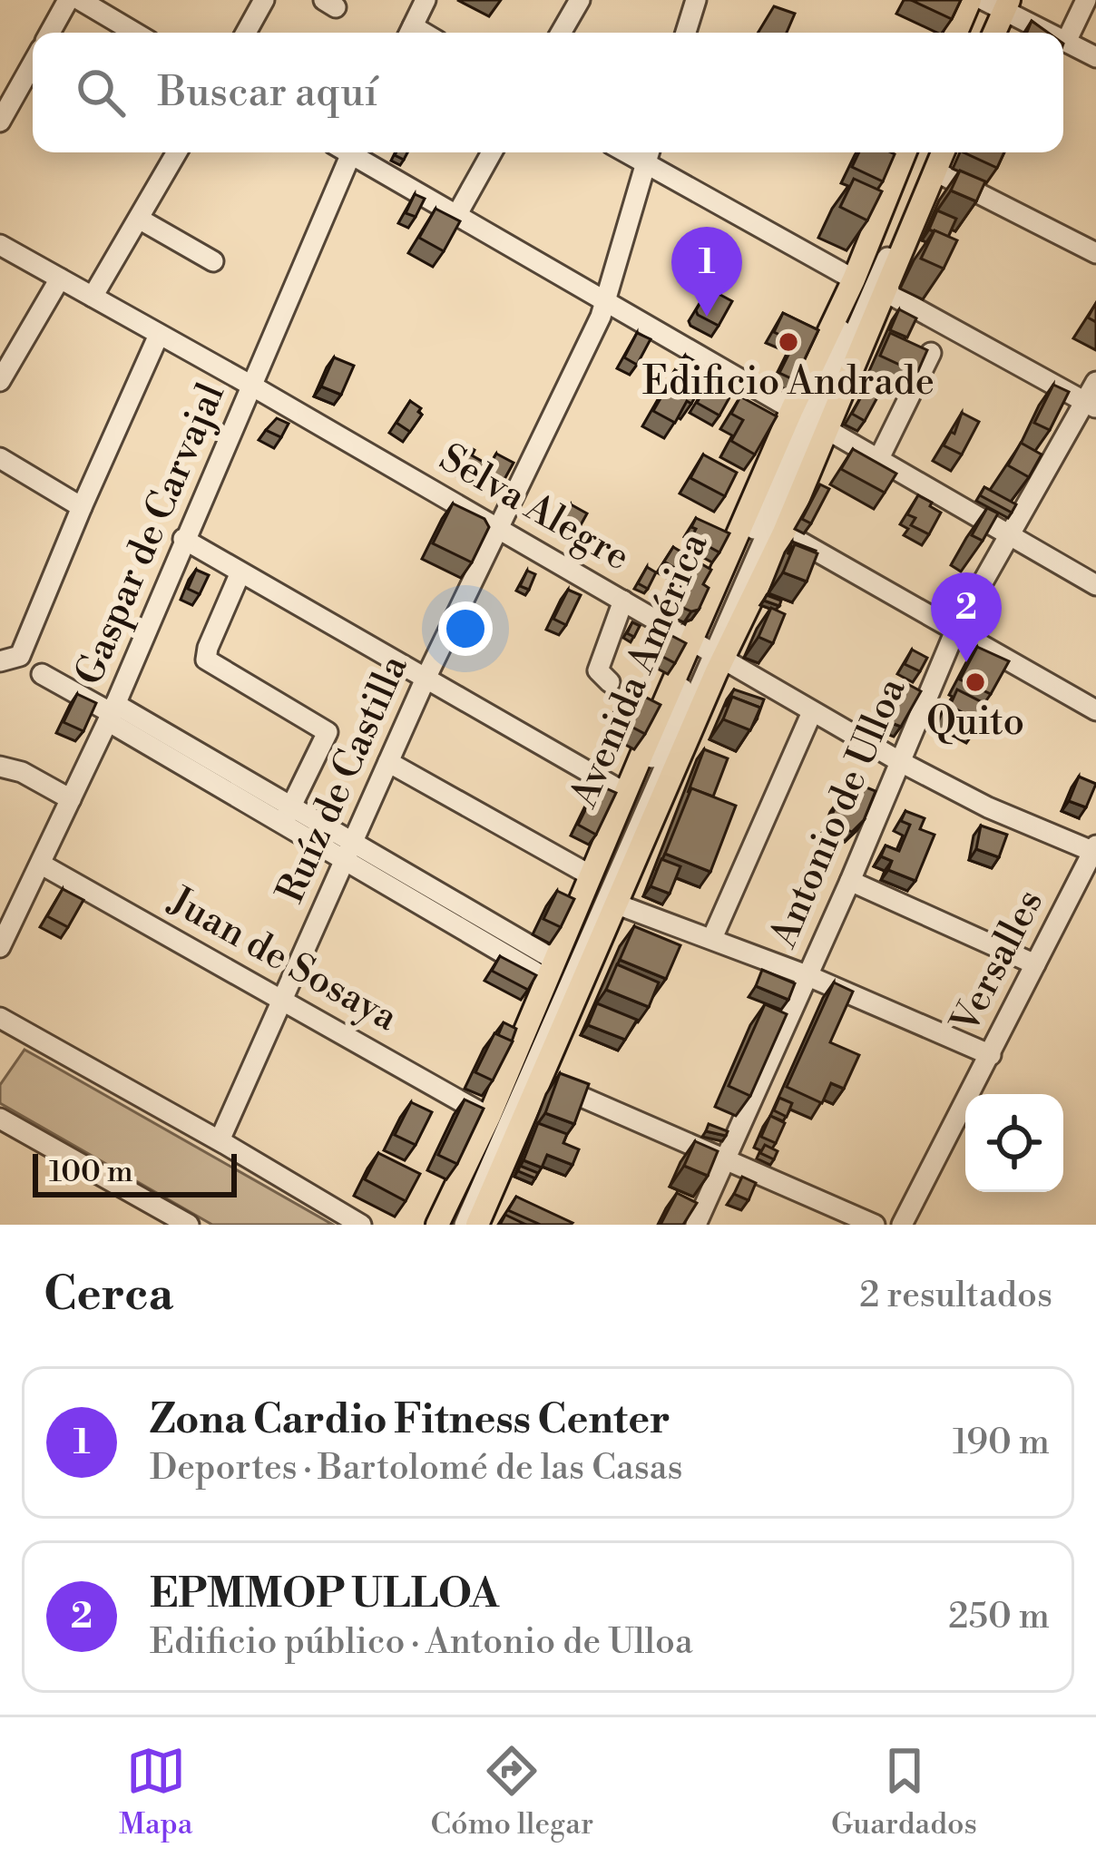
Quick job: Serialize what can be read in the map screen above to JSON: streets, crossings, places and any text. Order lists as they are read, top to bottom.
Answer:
{
  "streets": {
    "main road": ["Avenida América"],
    "street": [
      "Selva Alegre",
      "Gaspar de Carvajal",
      "Ruíz de Castilla",
      "Antonio de Ulloa",
      "Juan de Sosaya",
      "Versalles"
    ]
  },
  "crossings": [
    ["Selva Alegre", "Gaspar de Carvajal"],
    ["Selva Alegre", "Avenida América"],
    ["Selva Alegre", "Ruíz de Castilla"],
    ["Selva Alegre", "Antonio de Ulloa"],
    ["Selva Alegre", "Versalles"],
    ["Gaspar de Carvajal", "Juan de Sosaya"],
    ["Avenida América", "Juan de Sosaya"],
    ["Ruíz de Castilla", "Juan de Sosaya"]
  ],
  "places": ["Edificio Andrade", "Quito"],
  "scale_bar": "100 m",
  "page": {
    "search": "Buscar aquí",
    "pins": ["1", "2"],
    "scale": "100 m",
    "heading": ["Cerca", "2 resultados"],
    "list": [
      {
        "mark": "1",
        "name": "Zona Cardio Fitness Center",
        "note": "Deportes · Bartolomé de las Casas",
        "value": "190 m"
      },
      {
        "mark": "2",
        "name": "EPMMOP ULLOA",
        "note": "Edificio público · Antonio de Ulloa",
        "value": "250 m"
      }
    ],
    "nav": ["Mapa", "Cómo llegar", "Guardados"]
  }
}
